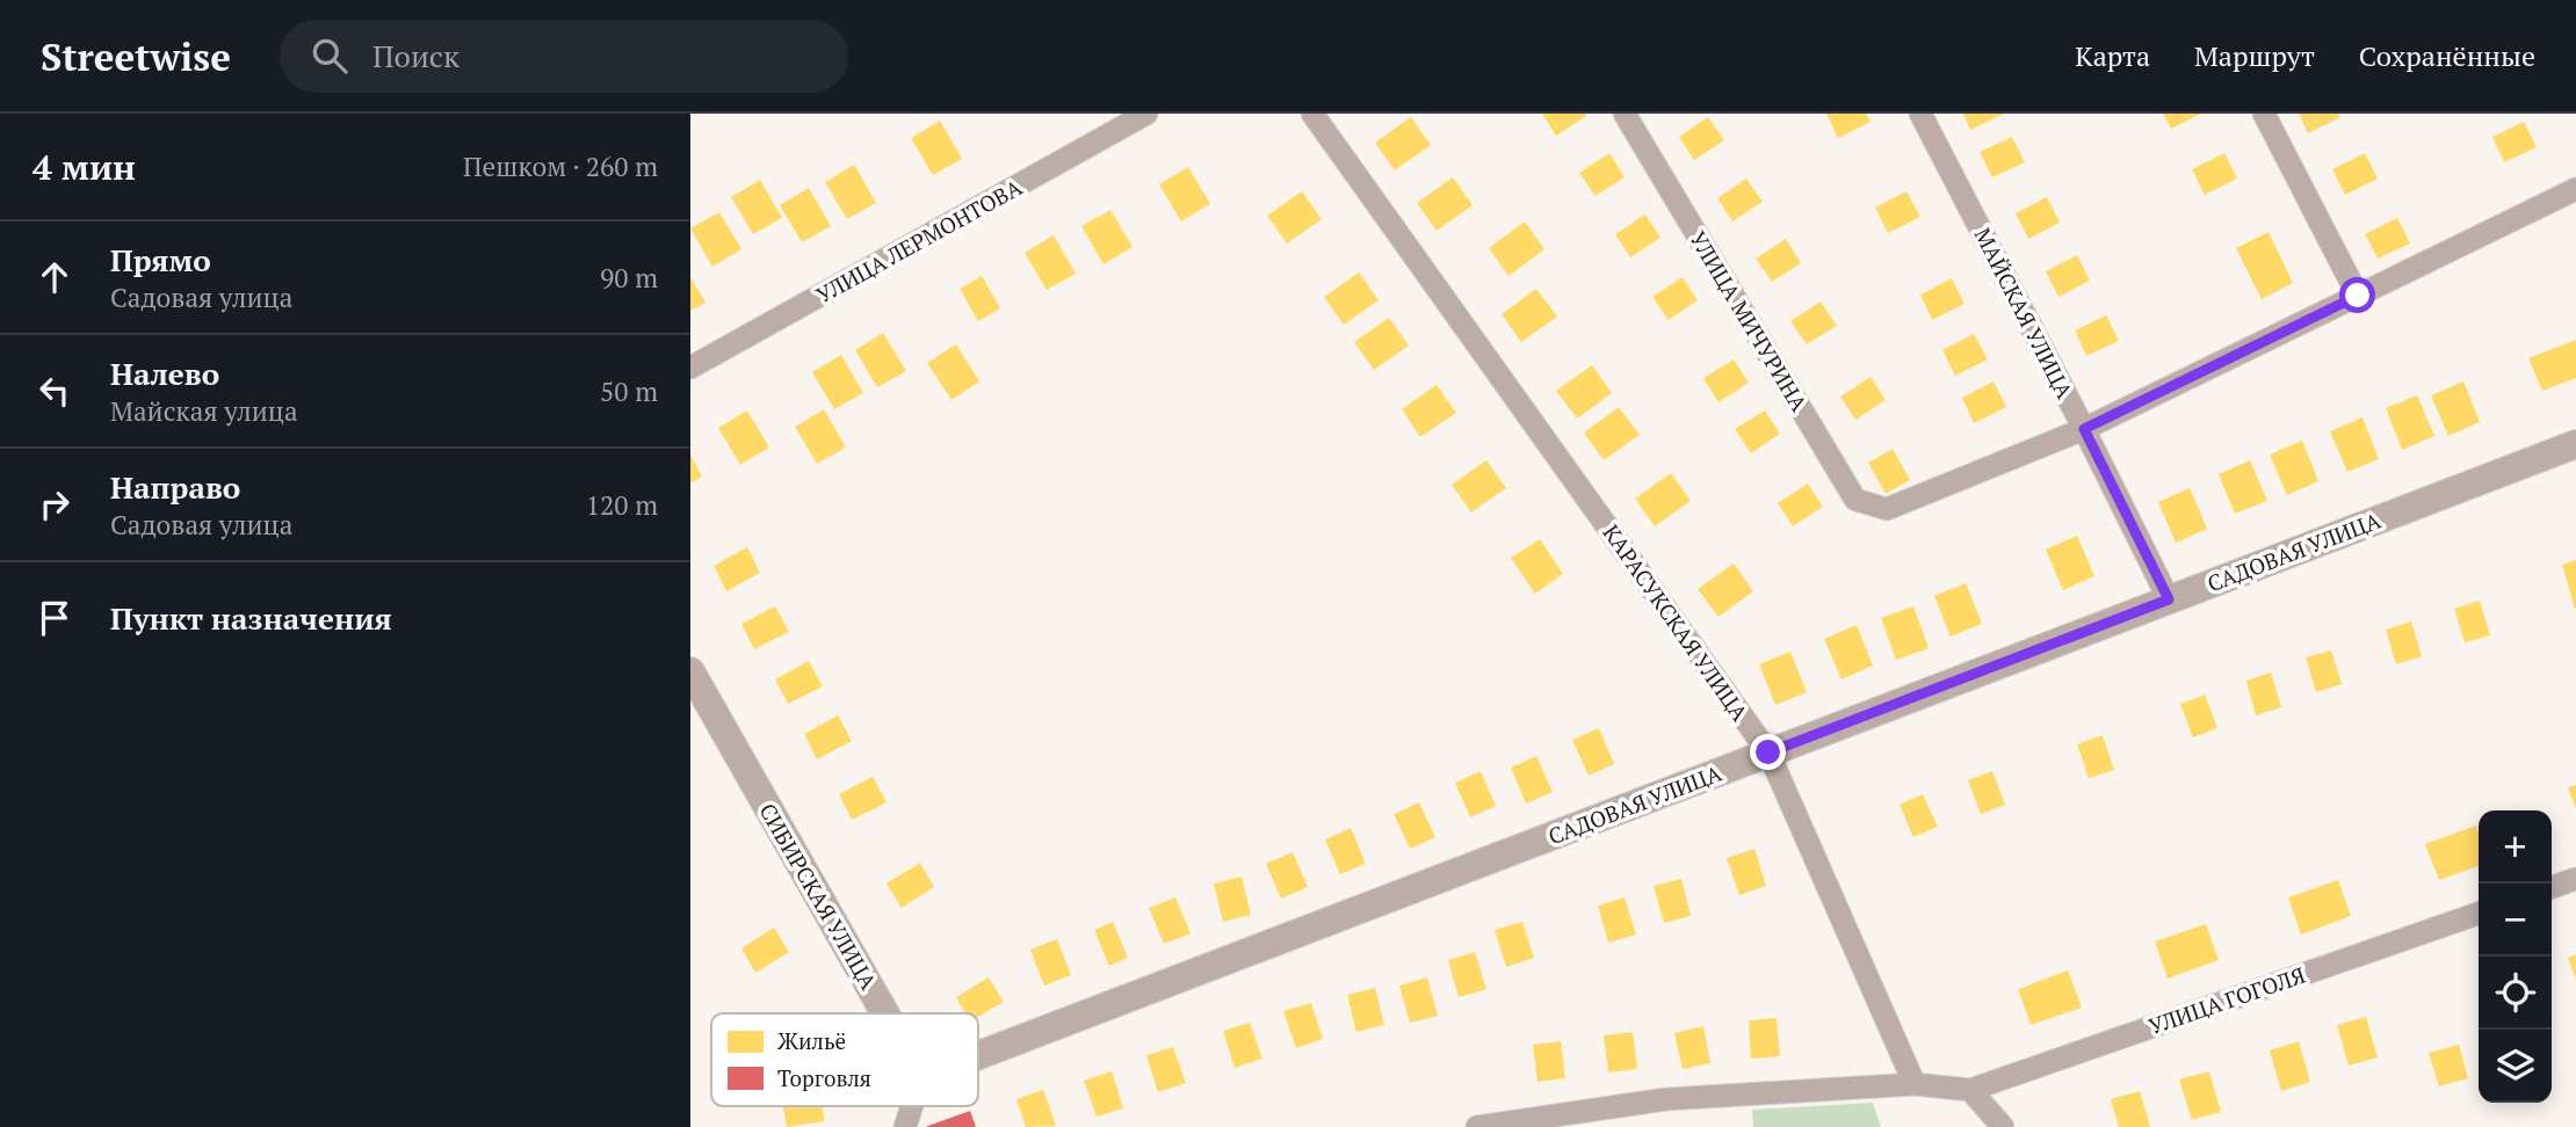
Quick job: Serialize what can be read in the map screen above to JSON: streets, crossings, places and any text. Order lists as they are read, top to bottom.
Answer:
{
  "streets": {
    "street": [
      "УЛИЦА ЛЕРМОНТОВА",
      "МАЙСКАЯ УЛИЦА",
      "УЛИЦА МИЧУРИНА",
      "САДОВАЯ УЛИЦА",
      "КАРАСУКСКАЯ УЛИЦА",
      "СИБИРСКАЯ УЛИЦА",
      "УЛИЦА ГОГОЛЯ"
    ]
  },
  "crossings": [
    ["МАЙСКАЯ УЛИЦА", "УЛИЦА МИЧУРИНА"],
    ["МАЙСКАЯ УЛИЦА", "САДОВАЯ УЛИЦА"],
    ["САДОВАЯ УЛИЦА", "КАРАСУКСКАЯ УЛИЦА"]
  ],
  "legend": ["Жильё", "Торговля"],
  "page": {
    "header": "Streetwise",
    "search": "Поиск",
    "nav": ["Карта", "Маршрут", "Сохранённые"],
    "heading": ["4 мин", "Пешком · 260 m"],
    "list": [
      ["Прямо", "Садовая улица", "90 m"],
      ["Налево", "Майская улица", "50 m"],
      ["Направо", "Садовая улица", "120 m"],
      "Пункт назначения"
    ],
    "map_buttons": ["+", "−"]
  }
}
